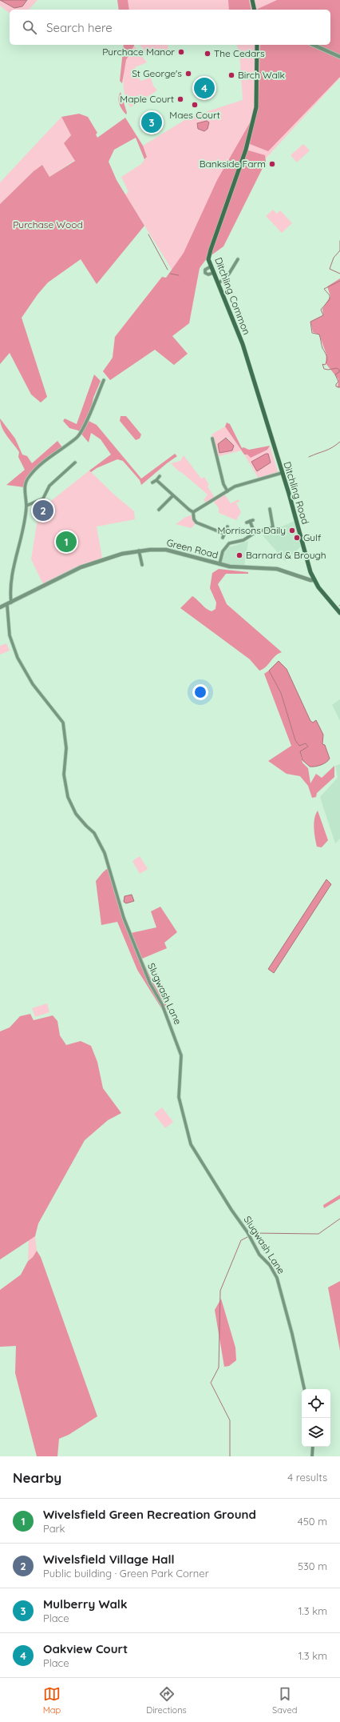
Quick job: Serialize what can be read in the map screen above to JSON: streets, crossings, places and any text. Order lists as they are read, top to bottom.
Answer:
{
  "streets": {
    "main road": ["Ditchling Common", "Ditchling Road"],
    "street": ["Green Road", "Slugwash Lane"]
  },
  "crossings": [
    ["Ditchling Common", "Ditchling Road"],
    ["Ditchling Road", "Green Road"],
    ["Green Road", "Slugwash Lane"]
  ],
  "parks": ["Purchase Wood"],
  "places": [
    "Purchace Manor",
    "The Cedars",
    "St George's",
    "Birch Walk",
    "Maple Court",
    "Maes Court",
    "Bankside Farm",
    "Morrisons Daily",
    "Gulf",
    "Barnard & Brough"
  ],
  "page": {
    "search": "Search here",
    "pins": [
      "4",
      "3",
      "2",
      "1"
    ],
    "heading": ["Nearby", "4 results"],
    "list": [
      {
        "mark": "1",
        "name": "Wivelsfield Green Recreation Ground",
        "note": "Park",
        "value": "450 m"
      },
      {
        "mark": "2",
        "name": "Wivelsfield Village Hall",
        "note": "Public building · Green Park Corner",
        "value": "530 m"
      },
      {
        "mark": "3",
        "name": "Mulberry Walk",
        "note": "Place",
        "value": "1.3 km"
      },
      {
        "mark": "4",
        "name": "Oakview Court",
        "note": "Place",
        "value": "1.3 km"
      }
    ],
    "nav": ["Map", "Directions", "Saved"]
  }
}
